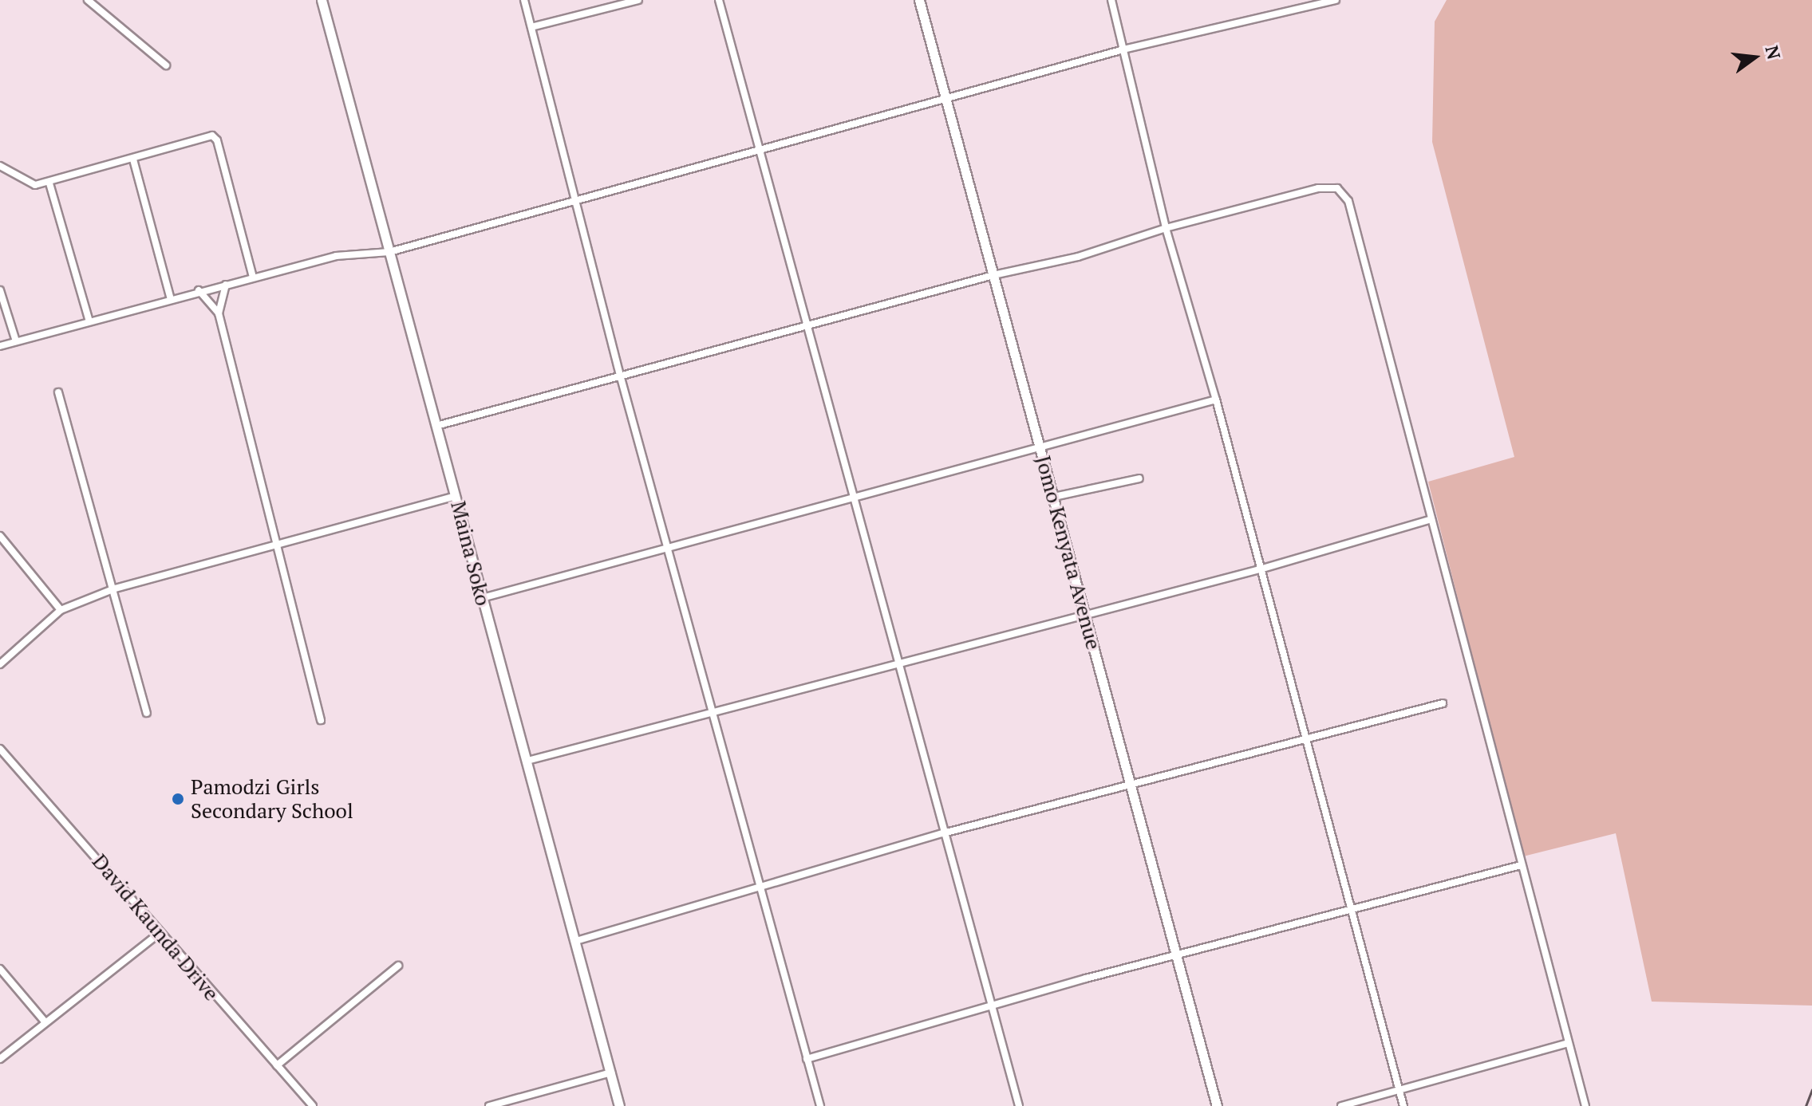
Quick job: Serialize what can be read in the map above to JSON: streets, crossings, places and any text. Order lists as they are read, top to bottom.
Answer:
{
  "streets": {
    "street": ["Jomo Kenyata Avenue", "Maina Soko", "David Kaunda Drive"]
  },
  "places": ["Pamodzi Girls Secondary School"],
  "north": "right"
}
